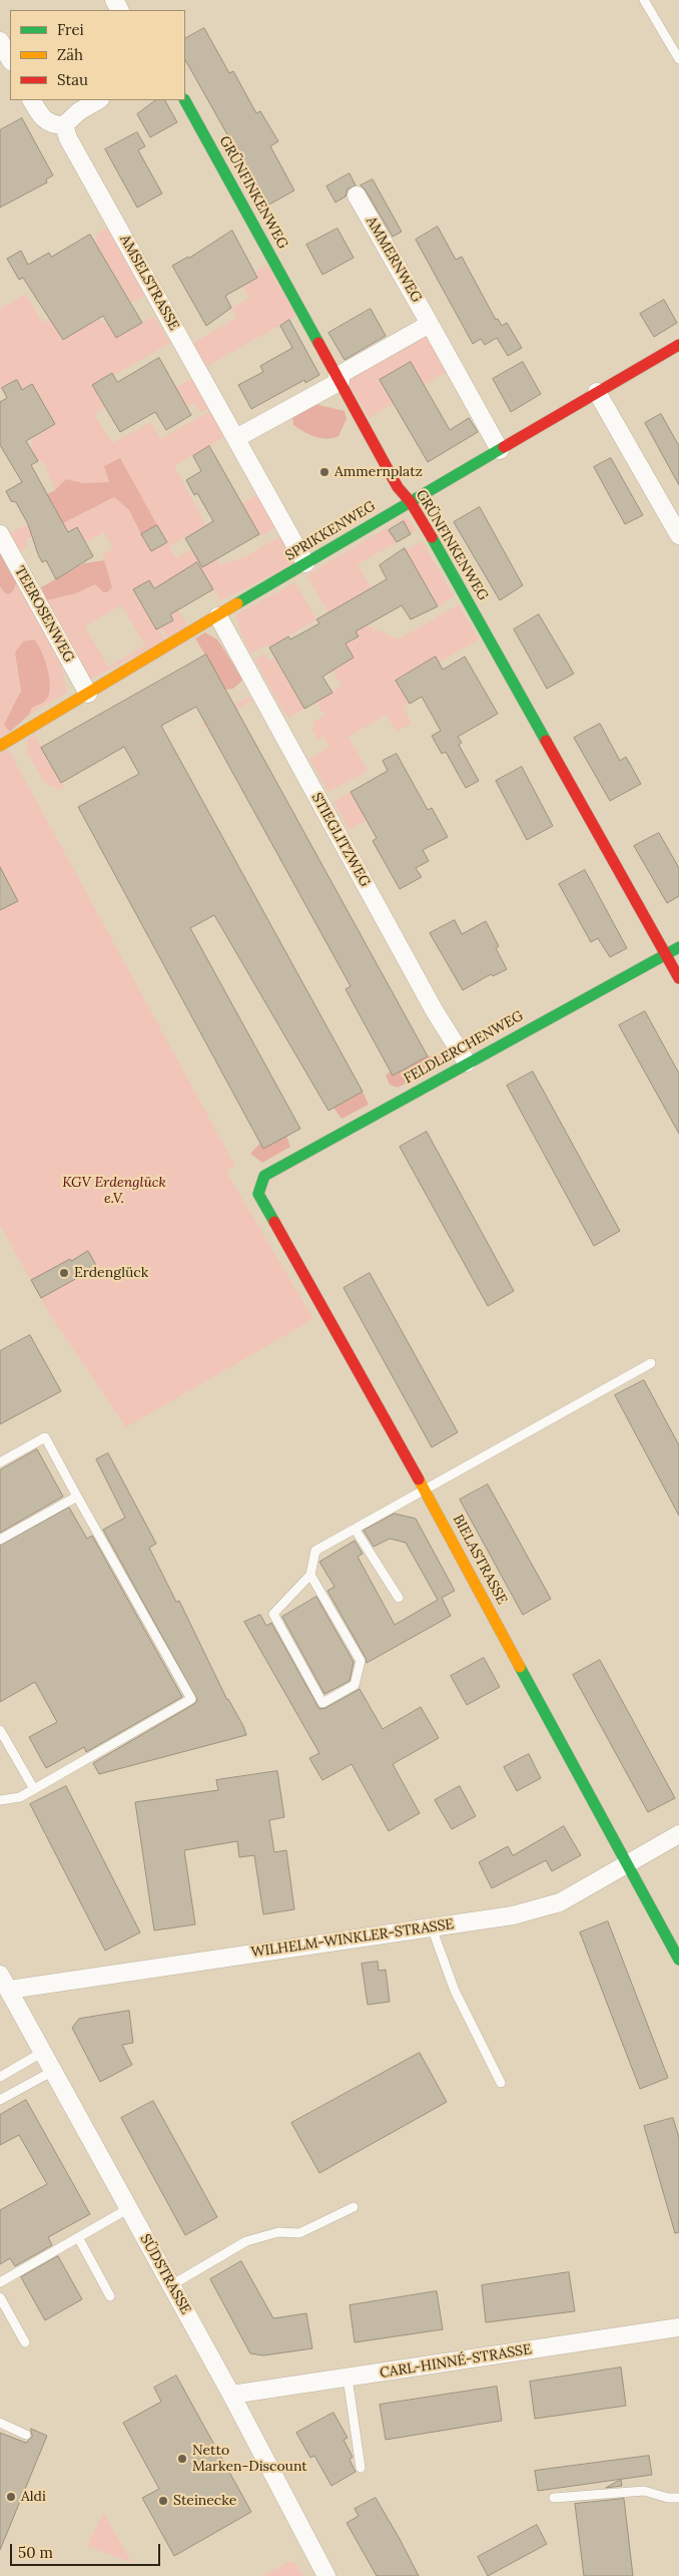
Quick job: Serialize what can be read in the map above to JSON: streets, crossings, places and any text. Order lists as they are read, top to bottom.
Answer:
{
  "streets": {
    "street": [
      "GRÜNFINKENWEG",
      "AMMERNWEG",
      "AMSELSTRASSE",
      "SPRIKKENWEG",
      "TEEROSENWEG",
      "STIEGLITZWEG",
      "FELDLERCHENWEG",
      "BIELASTRASSE",
      "WILHELM-WINKLER-STRASSE",
      "SÜDSTRASSE",
      "CARL-HINNÉ-STRASSE"
    ]
  },
  "crossings": [
    ["GRÜNFINKENWEG", "SPRIKKENWEG"],
    ["GRÜNFINKENWEG", "FELDLERCHENWEG"],
    ["SPRIKKENWEG", "TEEROSENWEG"],
    ["SPRIKKENWEG", "STIEGLITZWEG"],
    ["STIEGLITZWEG", "FELDLERCHENWEG"],
    ["FELDLERCHENWEG", "BIELASTRASSE"],
    ["BIELASTRASSE", "WILHELM-WINKLER-STRASSE"],
    ["WILHELM-WINKLER-STRASSE", "SÜDSTRASSE"],
    ["SÜDSTRASSE", "CARL-HINNÉ-STRASSE"]
  ],
  "parks": ["KGV Erdenglück e.V."],
  "places": [
    "Ammernplatz",
    "Erdenglück",
    "Netto Marken-Discount",
    "Aldi",
    "Steinecke"
  ],
  "legend": ["Frei", "Zäh", "Stau"],
  "scale_bar": "50 m"
}
